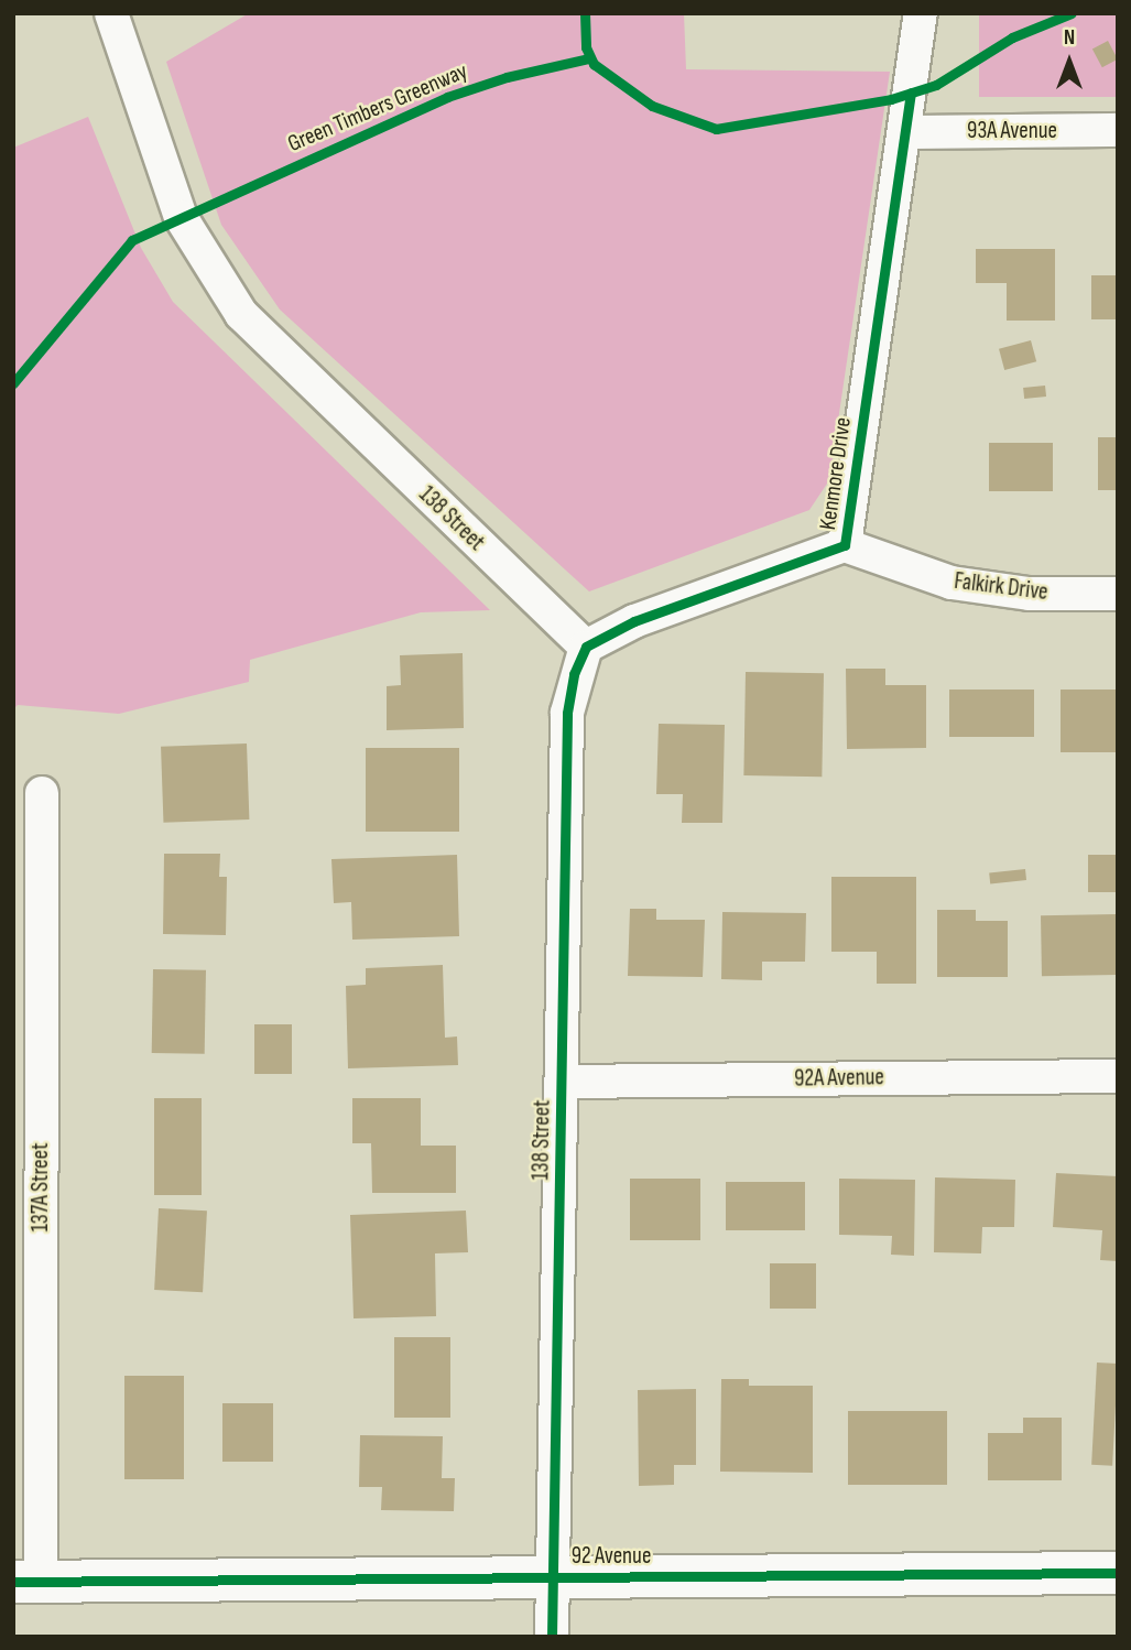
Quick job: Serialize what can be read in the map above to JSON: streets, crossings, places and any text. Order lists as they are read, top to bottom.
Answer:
{
  "streets": {
    "main road": ["92 Avenue"],
    "street": [
      "93A Avenue",
      "Kenmore Drive",
      "138 Street",
      "Falkirk Drive",
      "92A Avenue",
      "137A Street"
    ],
    "cycle path": ["Green Timbers Greenway"]
  },
  "crossings": [
    ["93A Avenue", "Kenmore Drive"],
    ["Kenmore Drive", "138 Street"],
    ["Kenmore Drive", "Falkirk Drive"],
    ["138 Street", "92A Avenue"],
    ["138 Street", "92 Avenue"],
    ["137A Street", "92 Avenue"]
  ],
  "north": "top"
}
